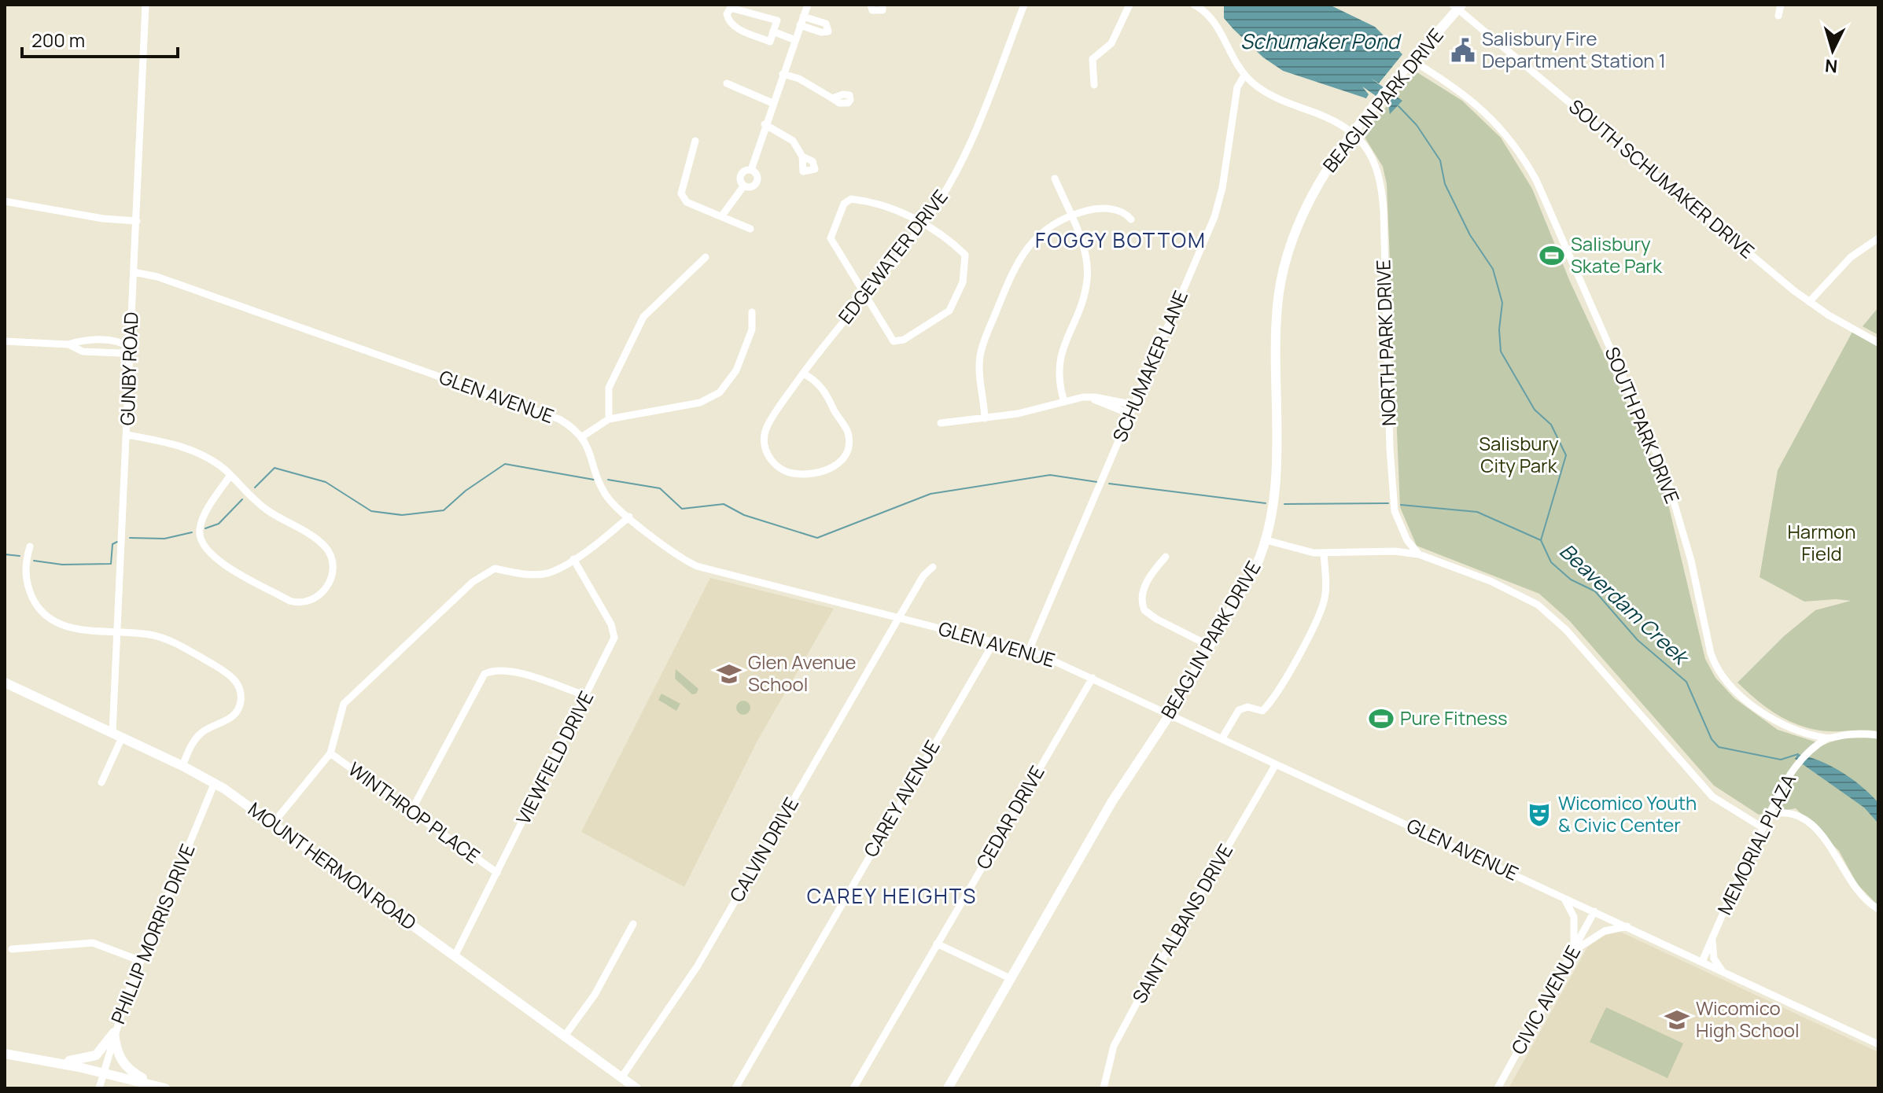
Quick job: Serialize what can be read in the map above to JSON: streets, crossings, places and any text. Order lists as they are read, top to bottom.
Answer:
{
  "streets": {
    "main road": ["BEAGLIN PARK DRIVE", "MOUNT HERMON ROAD"],
    "street": [
      "SOUTH SCHUMAKER DRIVE",
      "EDGEWATER DRIVE",
      "NORTH PARK DRIVE",
      "SCHUMAKER LANE",
      "GUNBY ROAD",
      "GLEN AVENUE",
      "SOUTH PARK DRIVE",
      "VIEWFIELD DRIVE",
      "CAREY AVENUE",
      "WINTHROP PLACE",
      "CEDAR DRIVE",
      "MEMORIAL PLAZA",
      "CALVIN DRIVE",
      "SAINT ALBANS DRIVE",
      "PHILLIP MORRIS DRIVE",
      "CIVIC AVENUE"
    ]
  },
  "crossings": [
    ["BEAGLIN PARK DRIVE", "SOUTH SCHUMAKER DRIVE"],
    ["BEAGLIN PARK DRIVE", "NORTH PARK DRIVE"],
    ["BEAGLIN PARK DRIVE", "GLEN AVENUE"],
    ["BEAGLIN PARK DRIVE", "SOUTH PARK DRIVE"],
    ["SCHUMAKER LANE", "GLEN AVENUE"],
    ["GUNBY ROAD", "GLEN AVENUE"],
    ["GUNBY ROAD", "MOUNT HERMON ROAD"],
    ["GLEN AVENUE", "CAREY AVENUE"],
    ["GLEN AVENUE", "CEDAR DRIVE"],
    ["GLEN AVENUE", "MEMORIAL PLAZA"],
    ["GLEN AVENUE", "CALVIN DRIVE"],
    ["GLEN AVENUE", "SAINT ALBANS DRIVE"],
    ["GLEN AVENUE", "CIVIC AVENUE"],
    ["SOUTH PARK DRIVE", "MEMORIAL PLAZA"],
    ["VIEWFIELD DRIVE", "WINTHROP PLACE"],
    ["VIEWFIELD DRIVE", "MOUNT HERMON ROAD"],
    ["CALVIN DRIVE", "MOUNT HERMON ROAD"],
    ["MOUNT HERMON ROAD", "PHILLIP MORRIS DRIVE"]
  ],
  "districts": ["FOGGY BOTTOM", "CAREY HEIGHTS"],
  "water": ["Schumaker Pond", "Beaverdam Creek"],
  "parks": ["Salisbury City Park", "Harmon Field"],
  "places": {
    "public building": ["Salisbury Fire Department Station 1"],
    "sports": ["Salisbury Skate Park", "Pure Fitness"],
    "school or university": ["Glen Avenue School", "Wicomico High School"],
    "theatre": ["Wicomico Youth & Civic Center"]
  },
  "scale_bar": "200 m",
  "north": "bottom"
}
